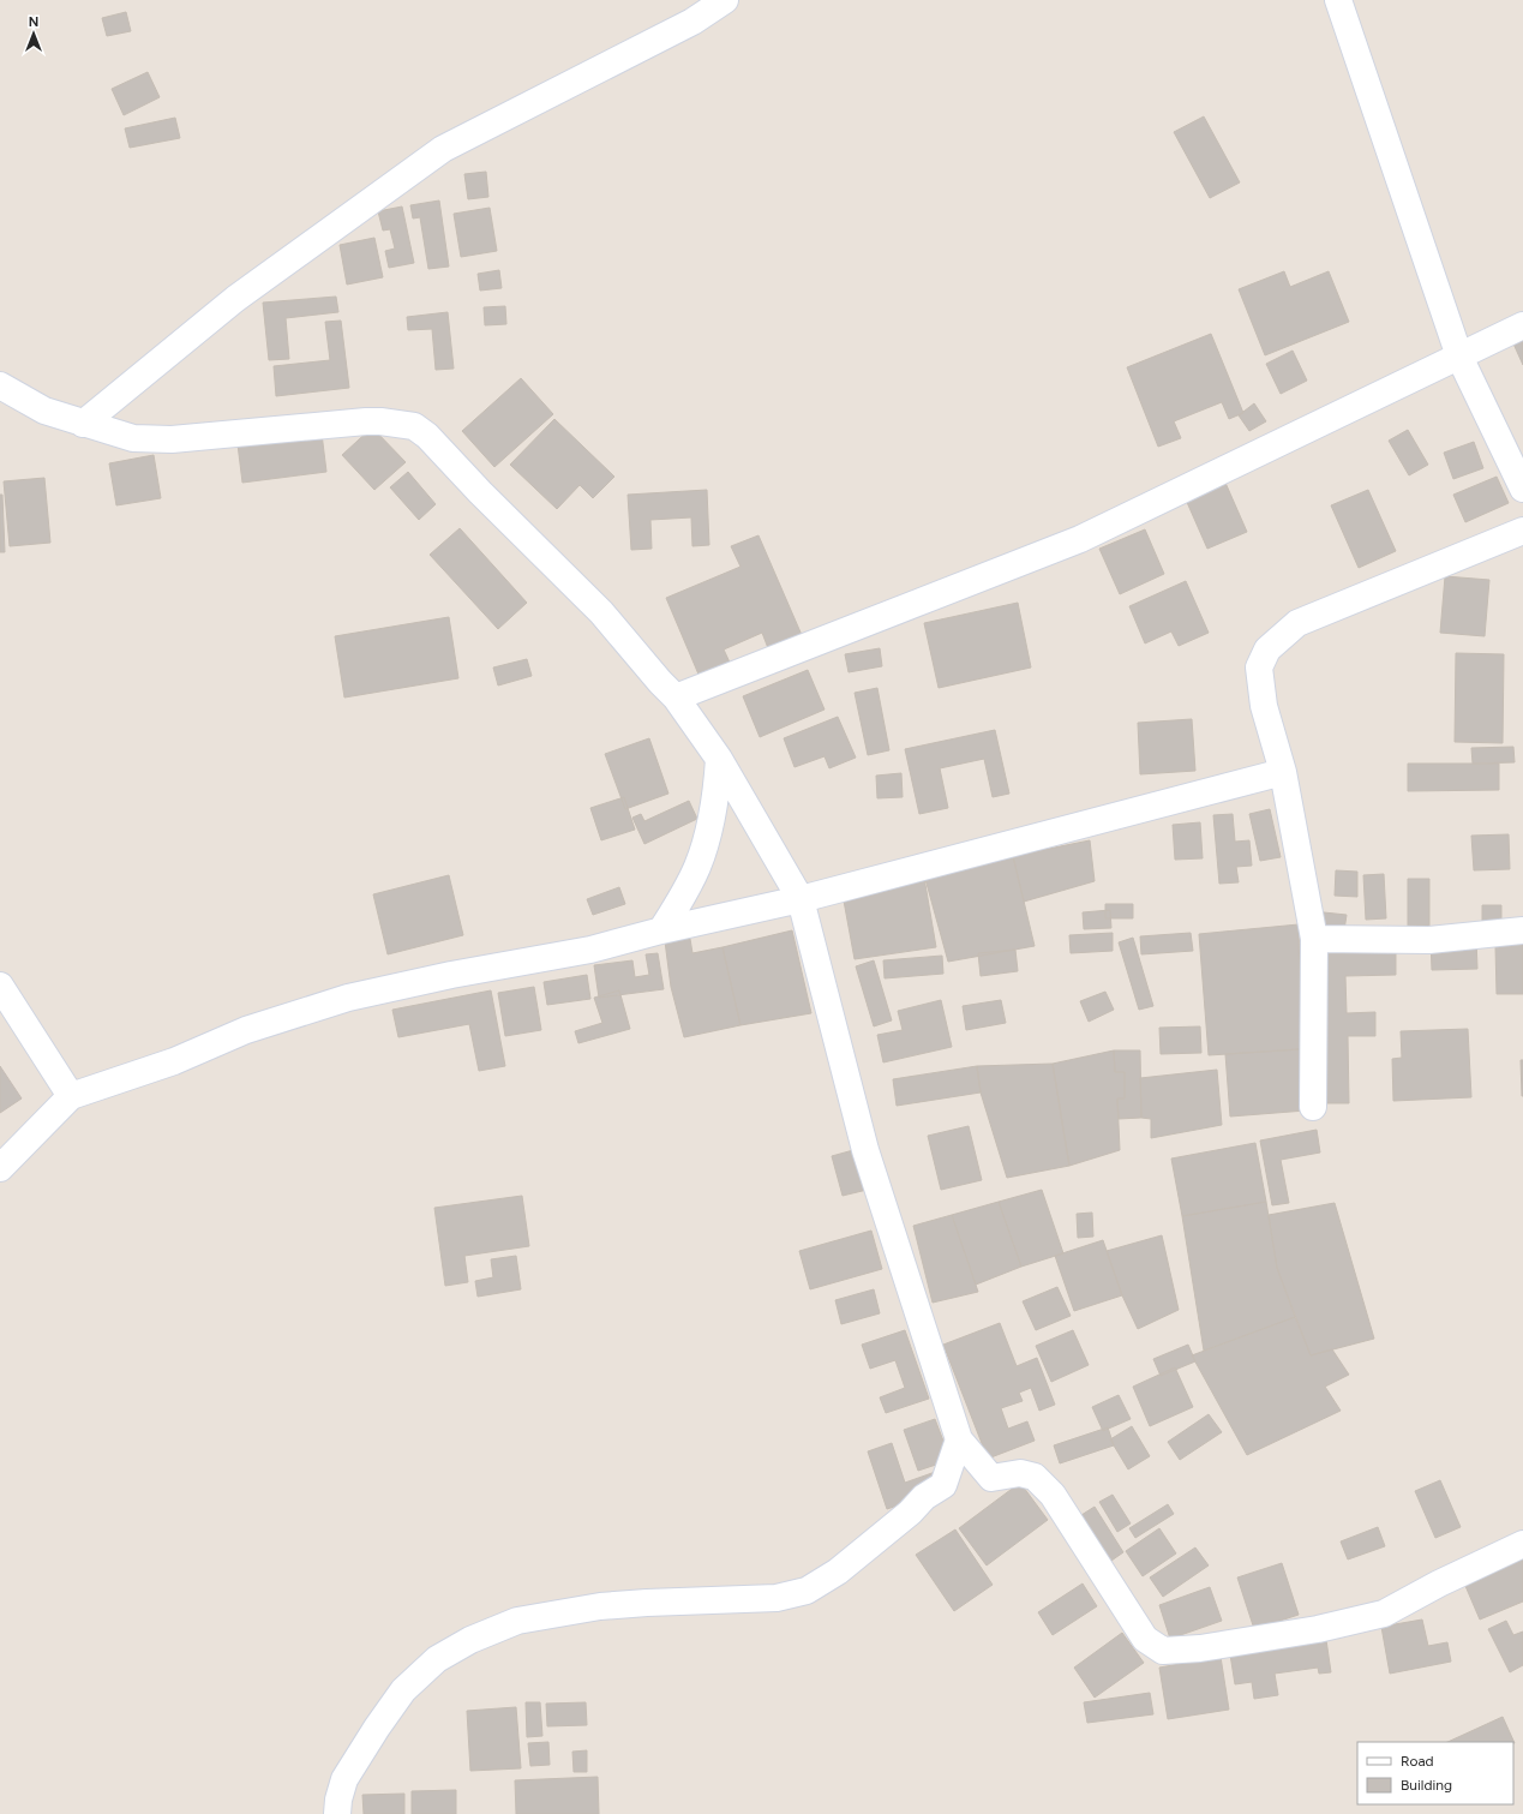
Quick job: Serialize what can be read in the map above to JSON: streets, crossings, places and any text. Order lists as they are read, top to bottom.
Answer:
{
  "legend": ["Road", "Building"],
  "north": "top"
}
